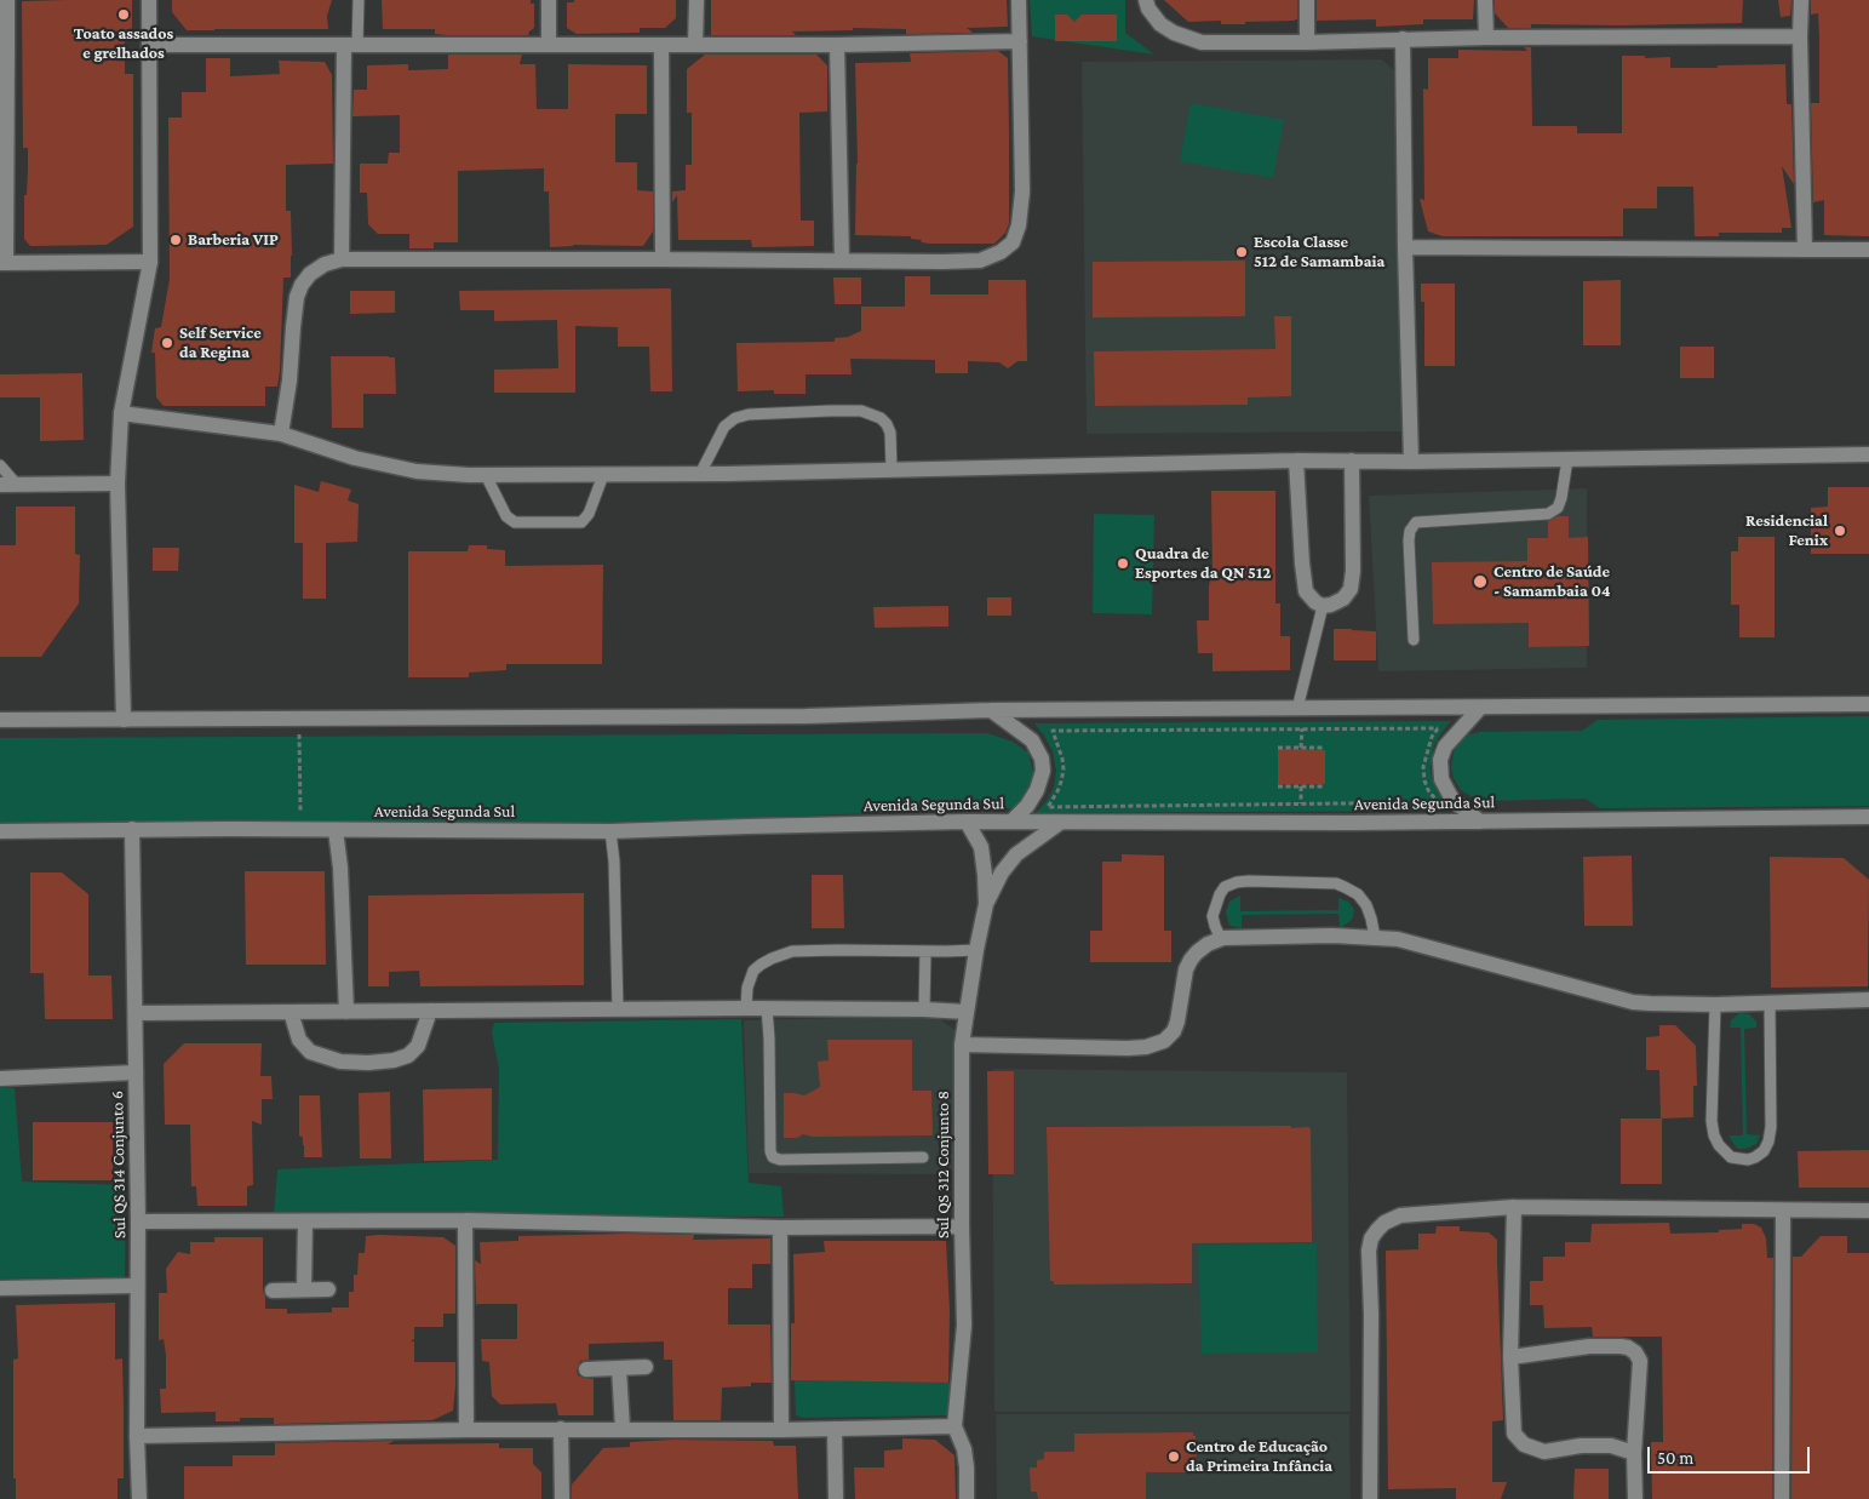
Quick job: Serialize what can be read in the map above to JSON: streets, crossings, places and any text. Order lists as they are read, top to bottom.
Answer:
{
  "streets": {
    "street": ["Avenida Segunda Sul", "Sul QS 314 Conjunto 6", "Sul QS 312 Conjunto 8"]
  },
  "crossings": [
    ["Avenida Segunda Sul", "Sul QS 314 Conjunto 6"],
    ["Avenida Segunda Sul", "Sul QS 312 Conjunto 8"]
  ],
  "places": [
    "Toato assados e grelhados",
    "Barberia VIP",
    "Escola Classe 512 de Samambaia",
    "Self Service da Regina",
    "Residencial Fenix",
    "Quadra de Esportes da QN 512",
    "Centro de Saúde - Samambaia 04",
    "Centro de Educação da Primeira Infância"
  ],
  "scale_bar": "50 m"
}
